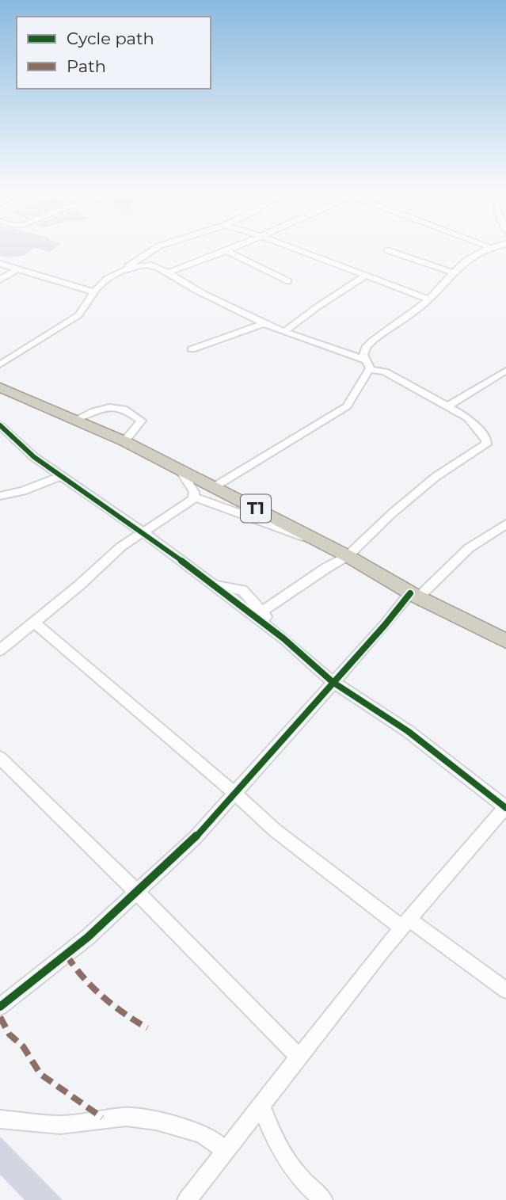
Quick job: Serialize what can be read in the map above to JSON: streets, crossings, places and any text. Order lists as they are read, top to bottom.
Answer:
{
  "streets": {
    "highway": ["T1"]
  },
  "legend": ["Cycle path", "Path"]
}
